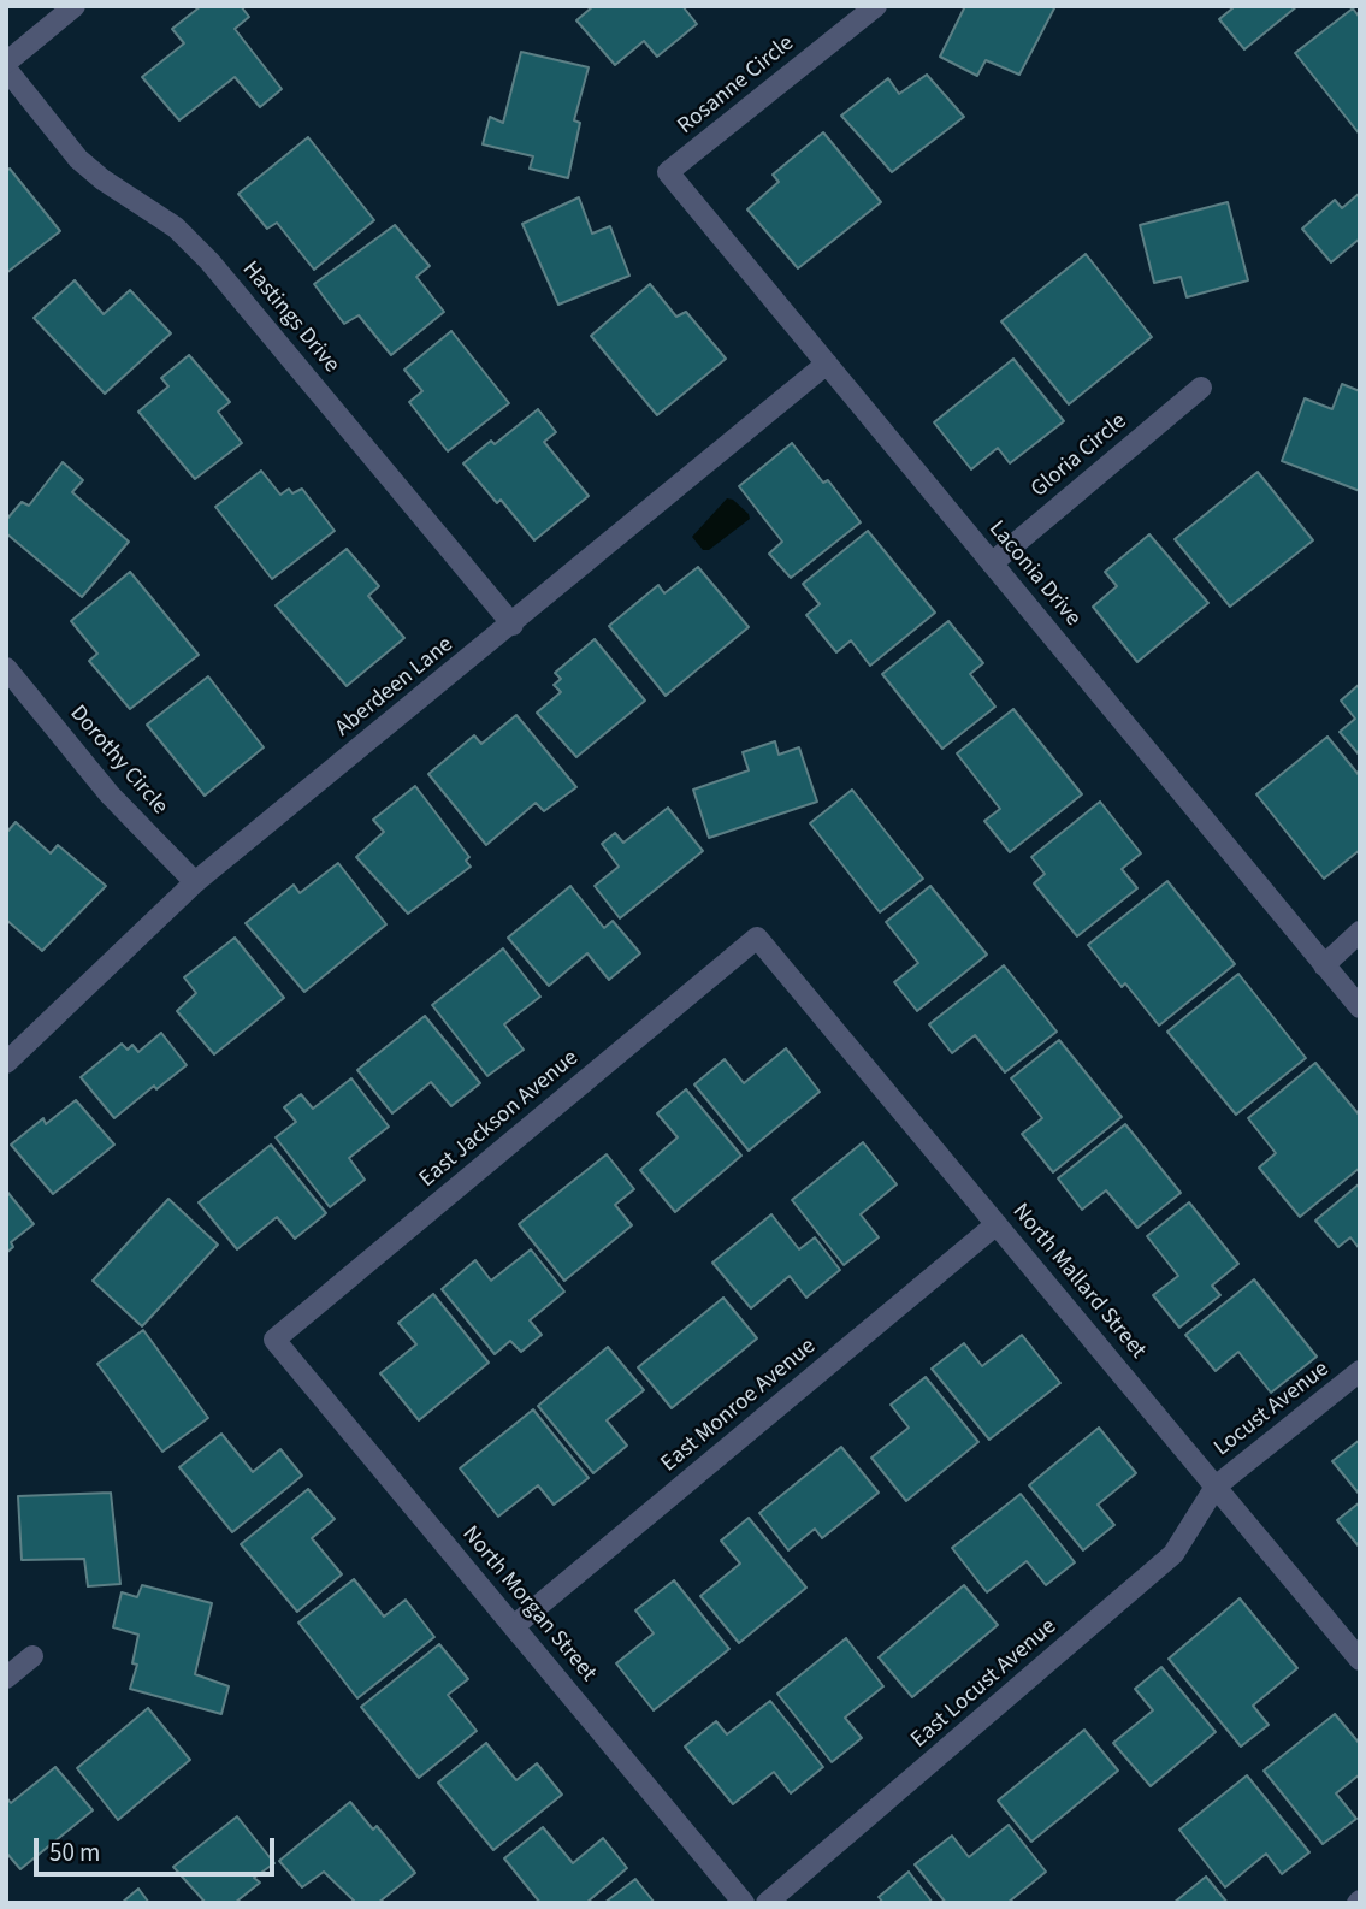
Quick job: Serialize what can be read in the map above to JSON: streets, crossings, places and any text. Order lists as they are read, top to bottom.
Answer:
{
  "streets": {
    "street": [
      "Rosanne Circle",
      "Hastings Drive",
      "Gloria Circle",
      "Laconia Drive",
      "Aberdeen Lane",
      "Dorothy Circle",
      "East Jackson Avenue",
      "North Mallard Street",
      "East Monroe Avenue",
      "Locust Avenue",
      "North Morgan Street",
      "East Locust Avenue"
    ]
  },
  "crossings": [
    ["Rosanne Circle", "Laconia Drive"],
    ["Hastings Drive", "Aberdeen Lane"],
    ["Gloria Circle", "Laconia Drive"],
    ["Laconia Drive", "Aberdeen Lane"],
    ["Aberdeen Lane", "Dorothy Circle"],
    ["East Jackson Avenue", "North Mallard Street"],
    ["East Jackson Avenue", "North Morgan Street"],
    ["North Mallard Street", "East Monroe Avenue"],
    ["North Mallard Street", "Locust Avenue"],
    ["North Mallard Street", "East Locust Avenue"],
    ["East Monroe Avenue", "North Morgan Street"],
    ["Locust Avenue", "East Locust Avenue"]
  ],
  "scale_bar": "50 m"
}
